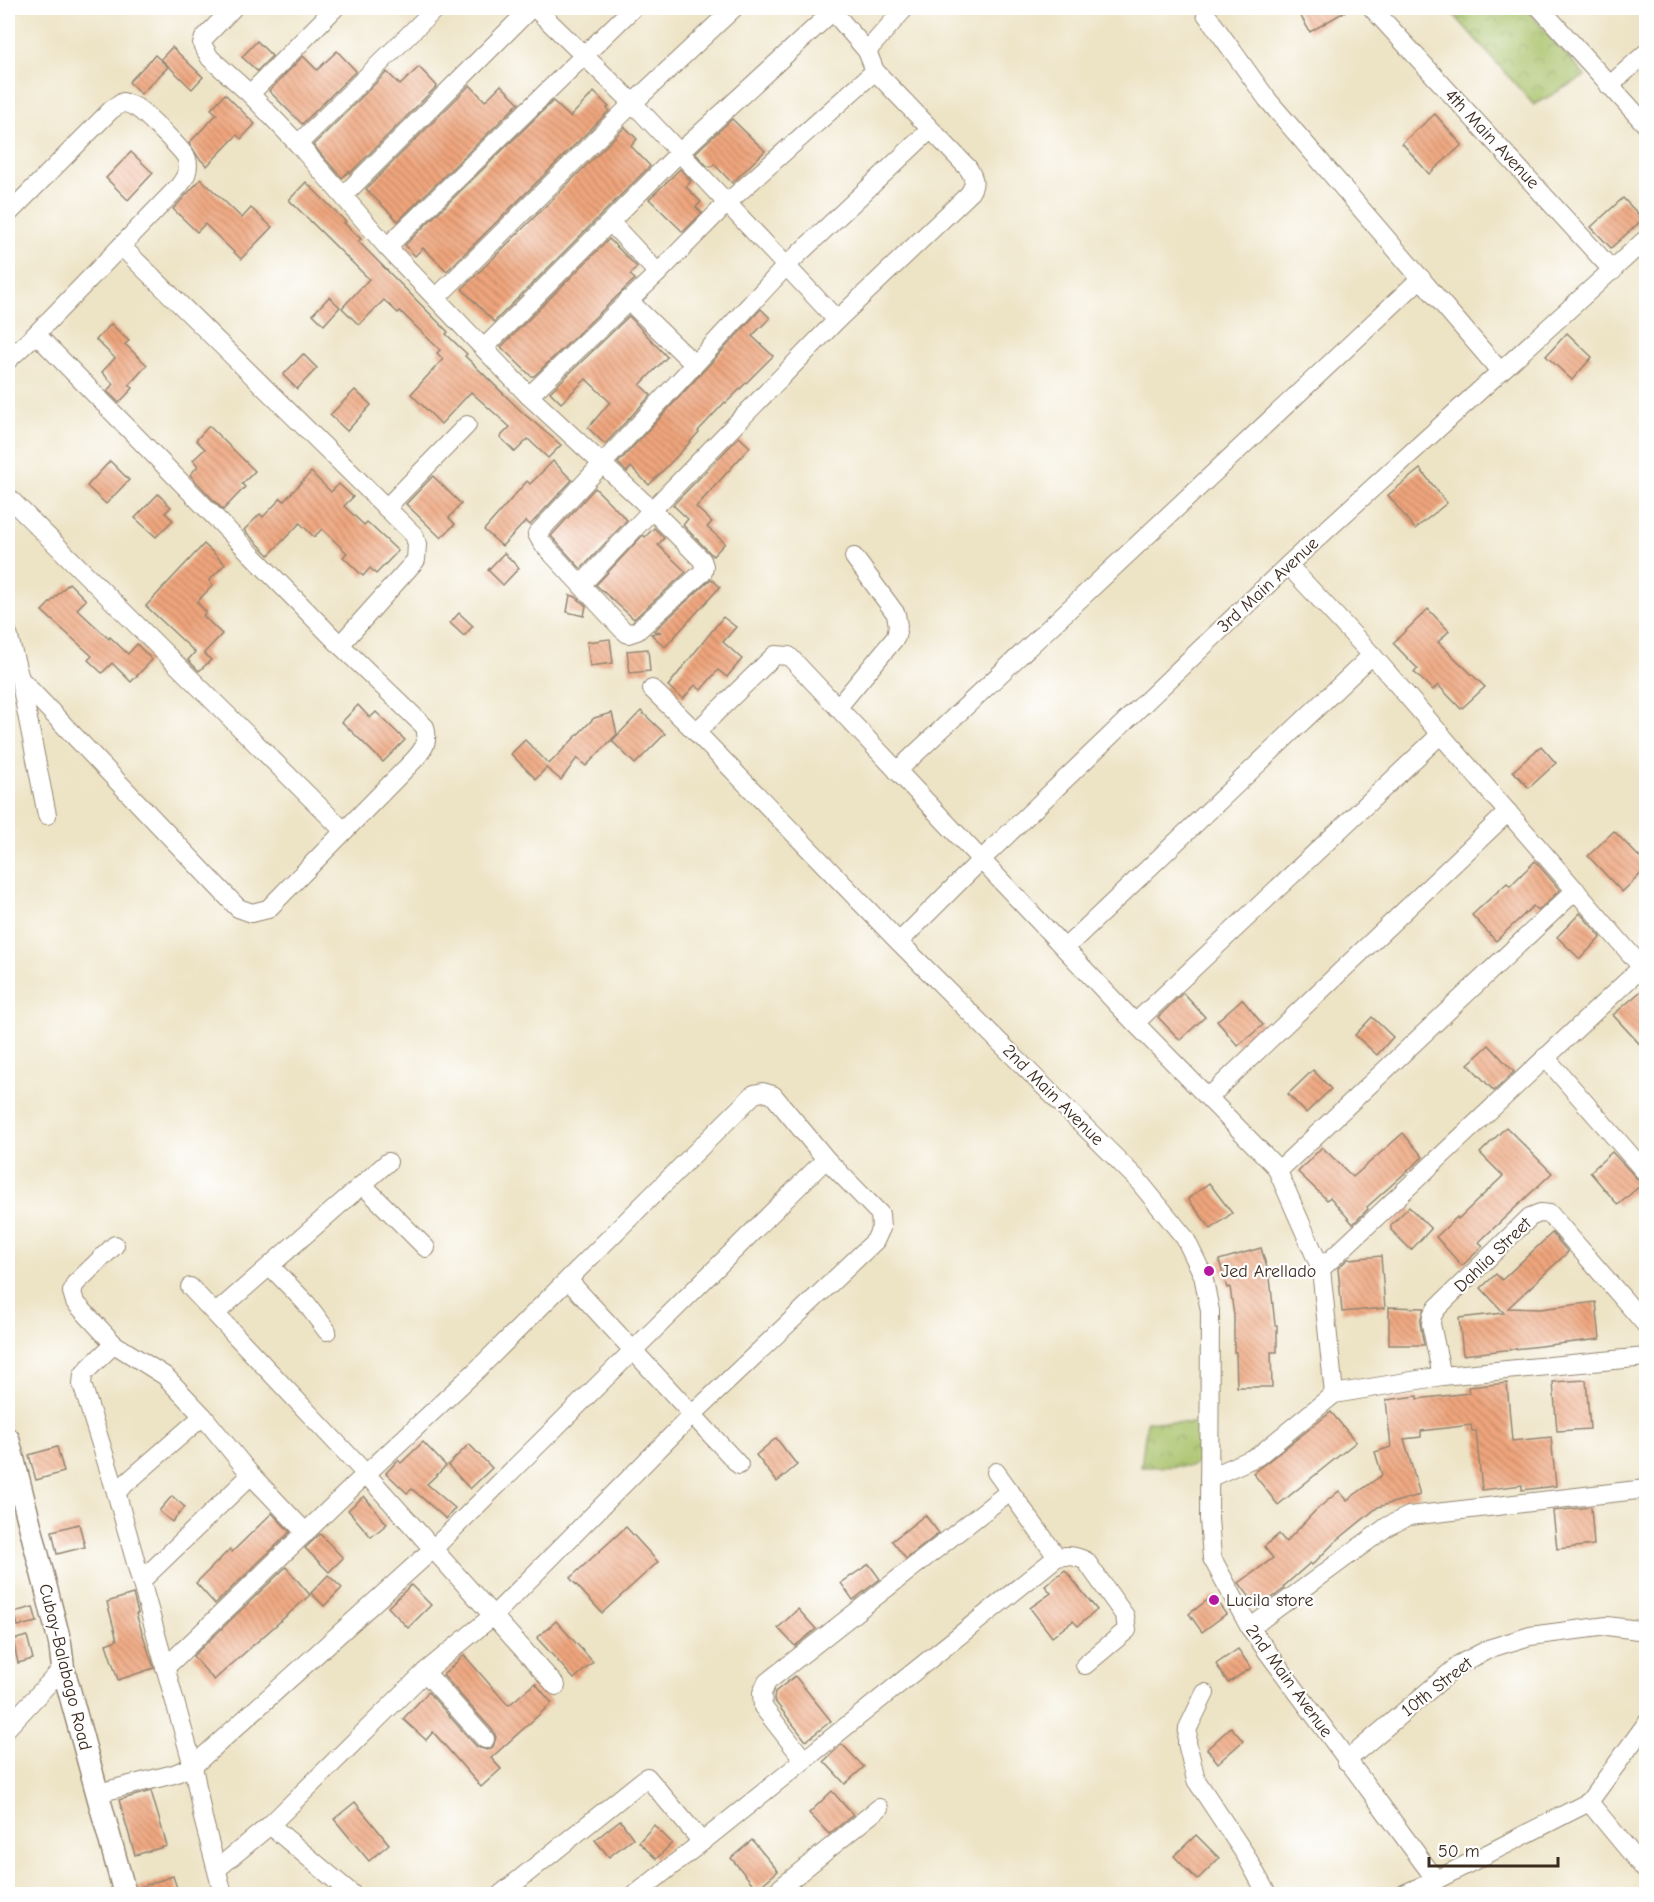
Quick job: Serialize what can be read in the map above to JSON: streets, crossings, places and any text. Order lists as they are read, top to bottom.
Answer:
{
  "streets": {
    "main road": ["Cubay-Balabago Road"],
    "street": [
      "4th Main Avenue",
      "3rd Main Avenue",
      "2nd Main Avenue",
      "Dahlia Street",
      "10th Street"
    ]
  },
  "crossings": [
    ["4th Main Avenue", "3rd Main Avenue"],
    ["3rd Main Avenue", "2nd Main Avenue"],
    ["2nd Main Avenue", "10th Street"]
  ],
  "places": ["Jed Arellado", "Lucila store"],
  "scale_bar": "50 m"
}
